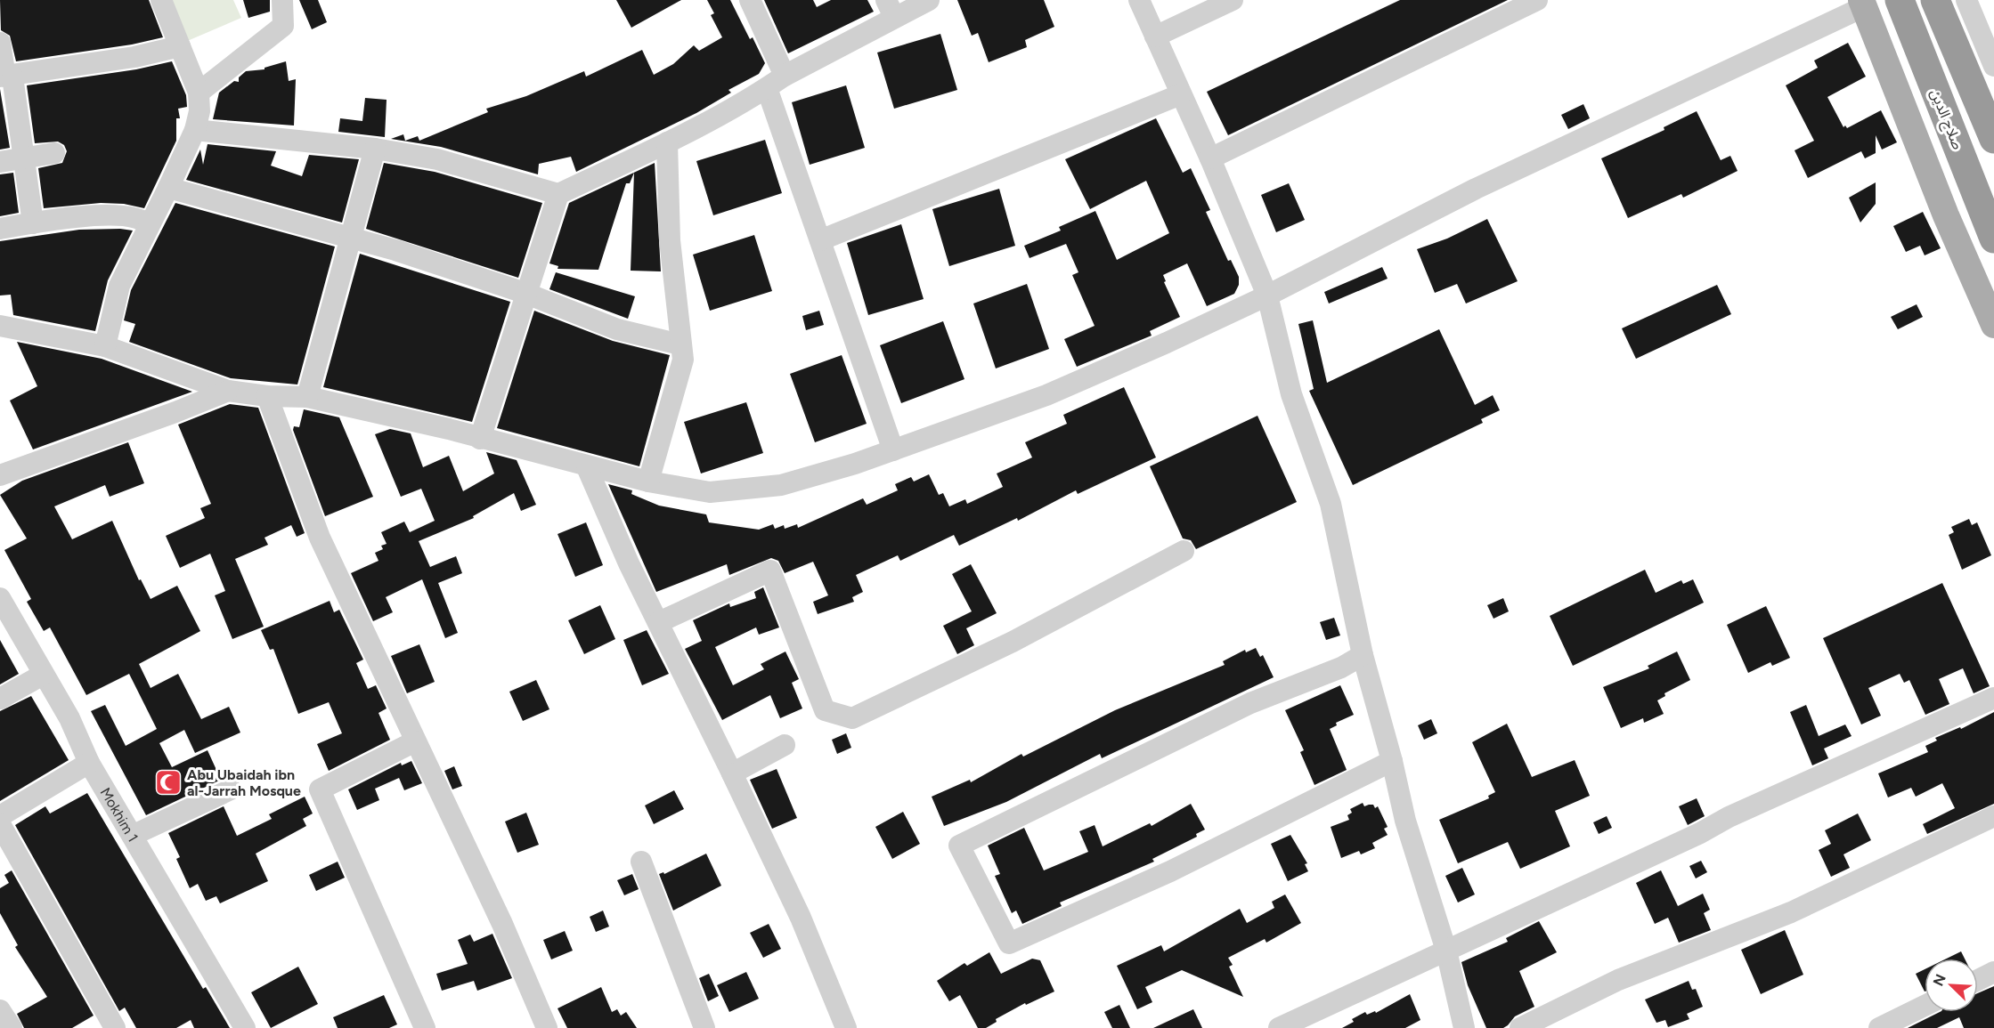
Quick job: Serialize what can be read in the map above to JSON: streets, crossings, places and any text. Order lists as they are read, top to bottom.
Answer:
{
  "streets": {
    "highway": ["صلاح الدين"],
    "street": ["Mokhim 1"]
  },
  "places": {
    "mosque": ["Abu Ubaidah ibn al-Jarrah Mosque"]
  },
  "north": "top left"
}
